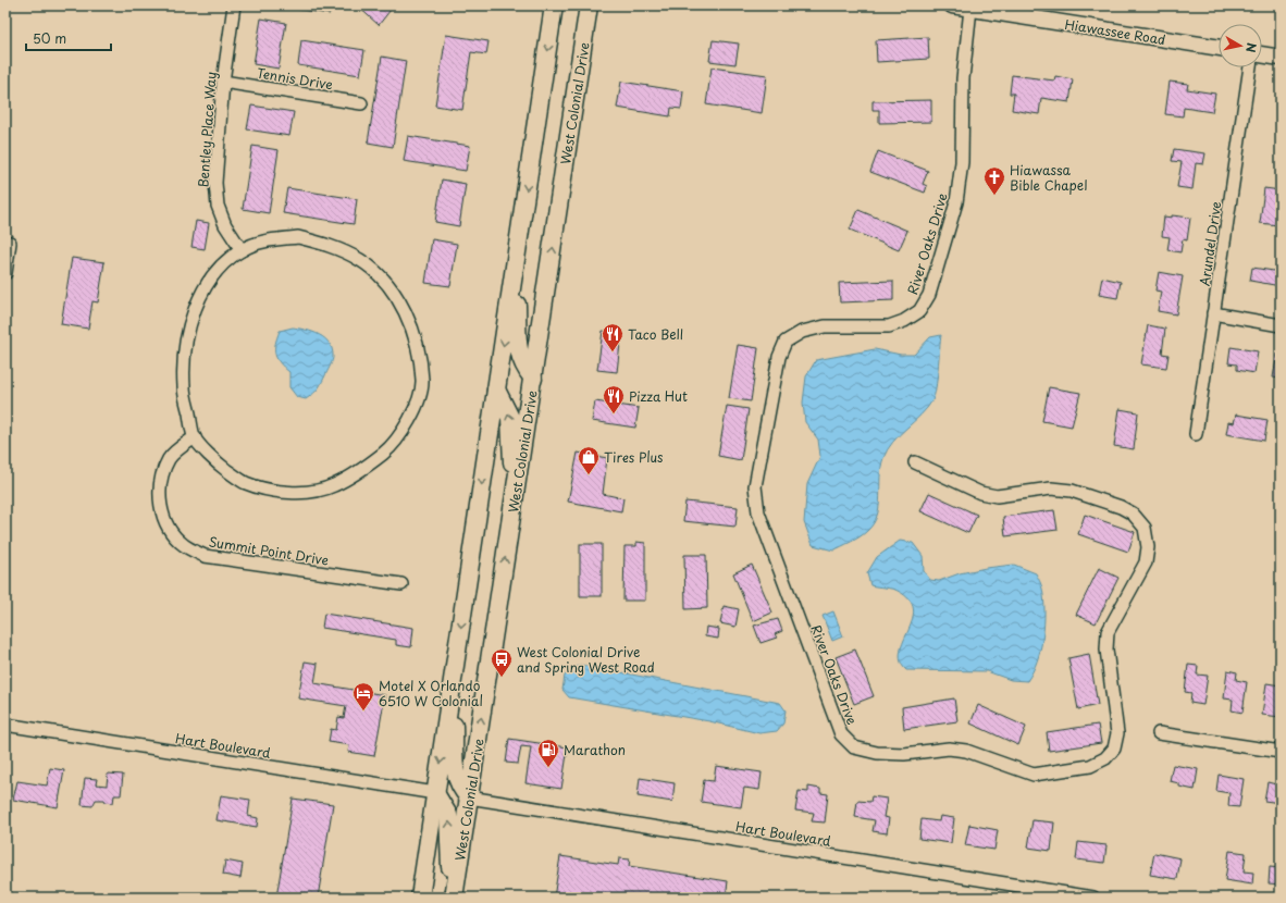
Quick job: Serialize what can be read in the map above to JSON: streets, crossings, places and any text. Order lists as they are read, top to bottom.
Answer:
{
  "streets": {
    "highway": ["West Colonial Drive"],
    "main road": ["Hiawassee Road"],
    "street": [
      "Tennis Drive",
      "Bentley Place Way",
      "River Oaks Drive",
      "Arundel Drive",
      "Summit Point Drive",
      "Hart Boulevard"
    ]
  },
  "crossings": [
    ["Hiawassee Road", "River Oaks Drive"],
    ["Tennis Drive", "Bentley Place Way"],
    ["West Colonial Drive", "Hart Boulevard"]
  ],
  "places": {
    "church": ["Hiawassa Bible Chapel"],
    "restaurant": ["Taco Bell", "Pizza Hut"],
    "shop": ["Tires Plus"],
    "bus stop": ["West Colonial Drive and Spring West Road"],
    "hotel": ["Motel X Orlando 6510 W Colonial"],
    "fuel station": ["Marathon"]
  },
  "scale_bar": "50 m",
  "north": "right"
}
